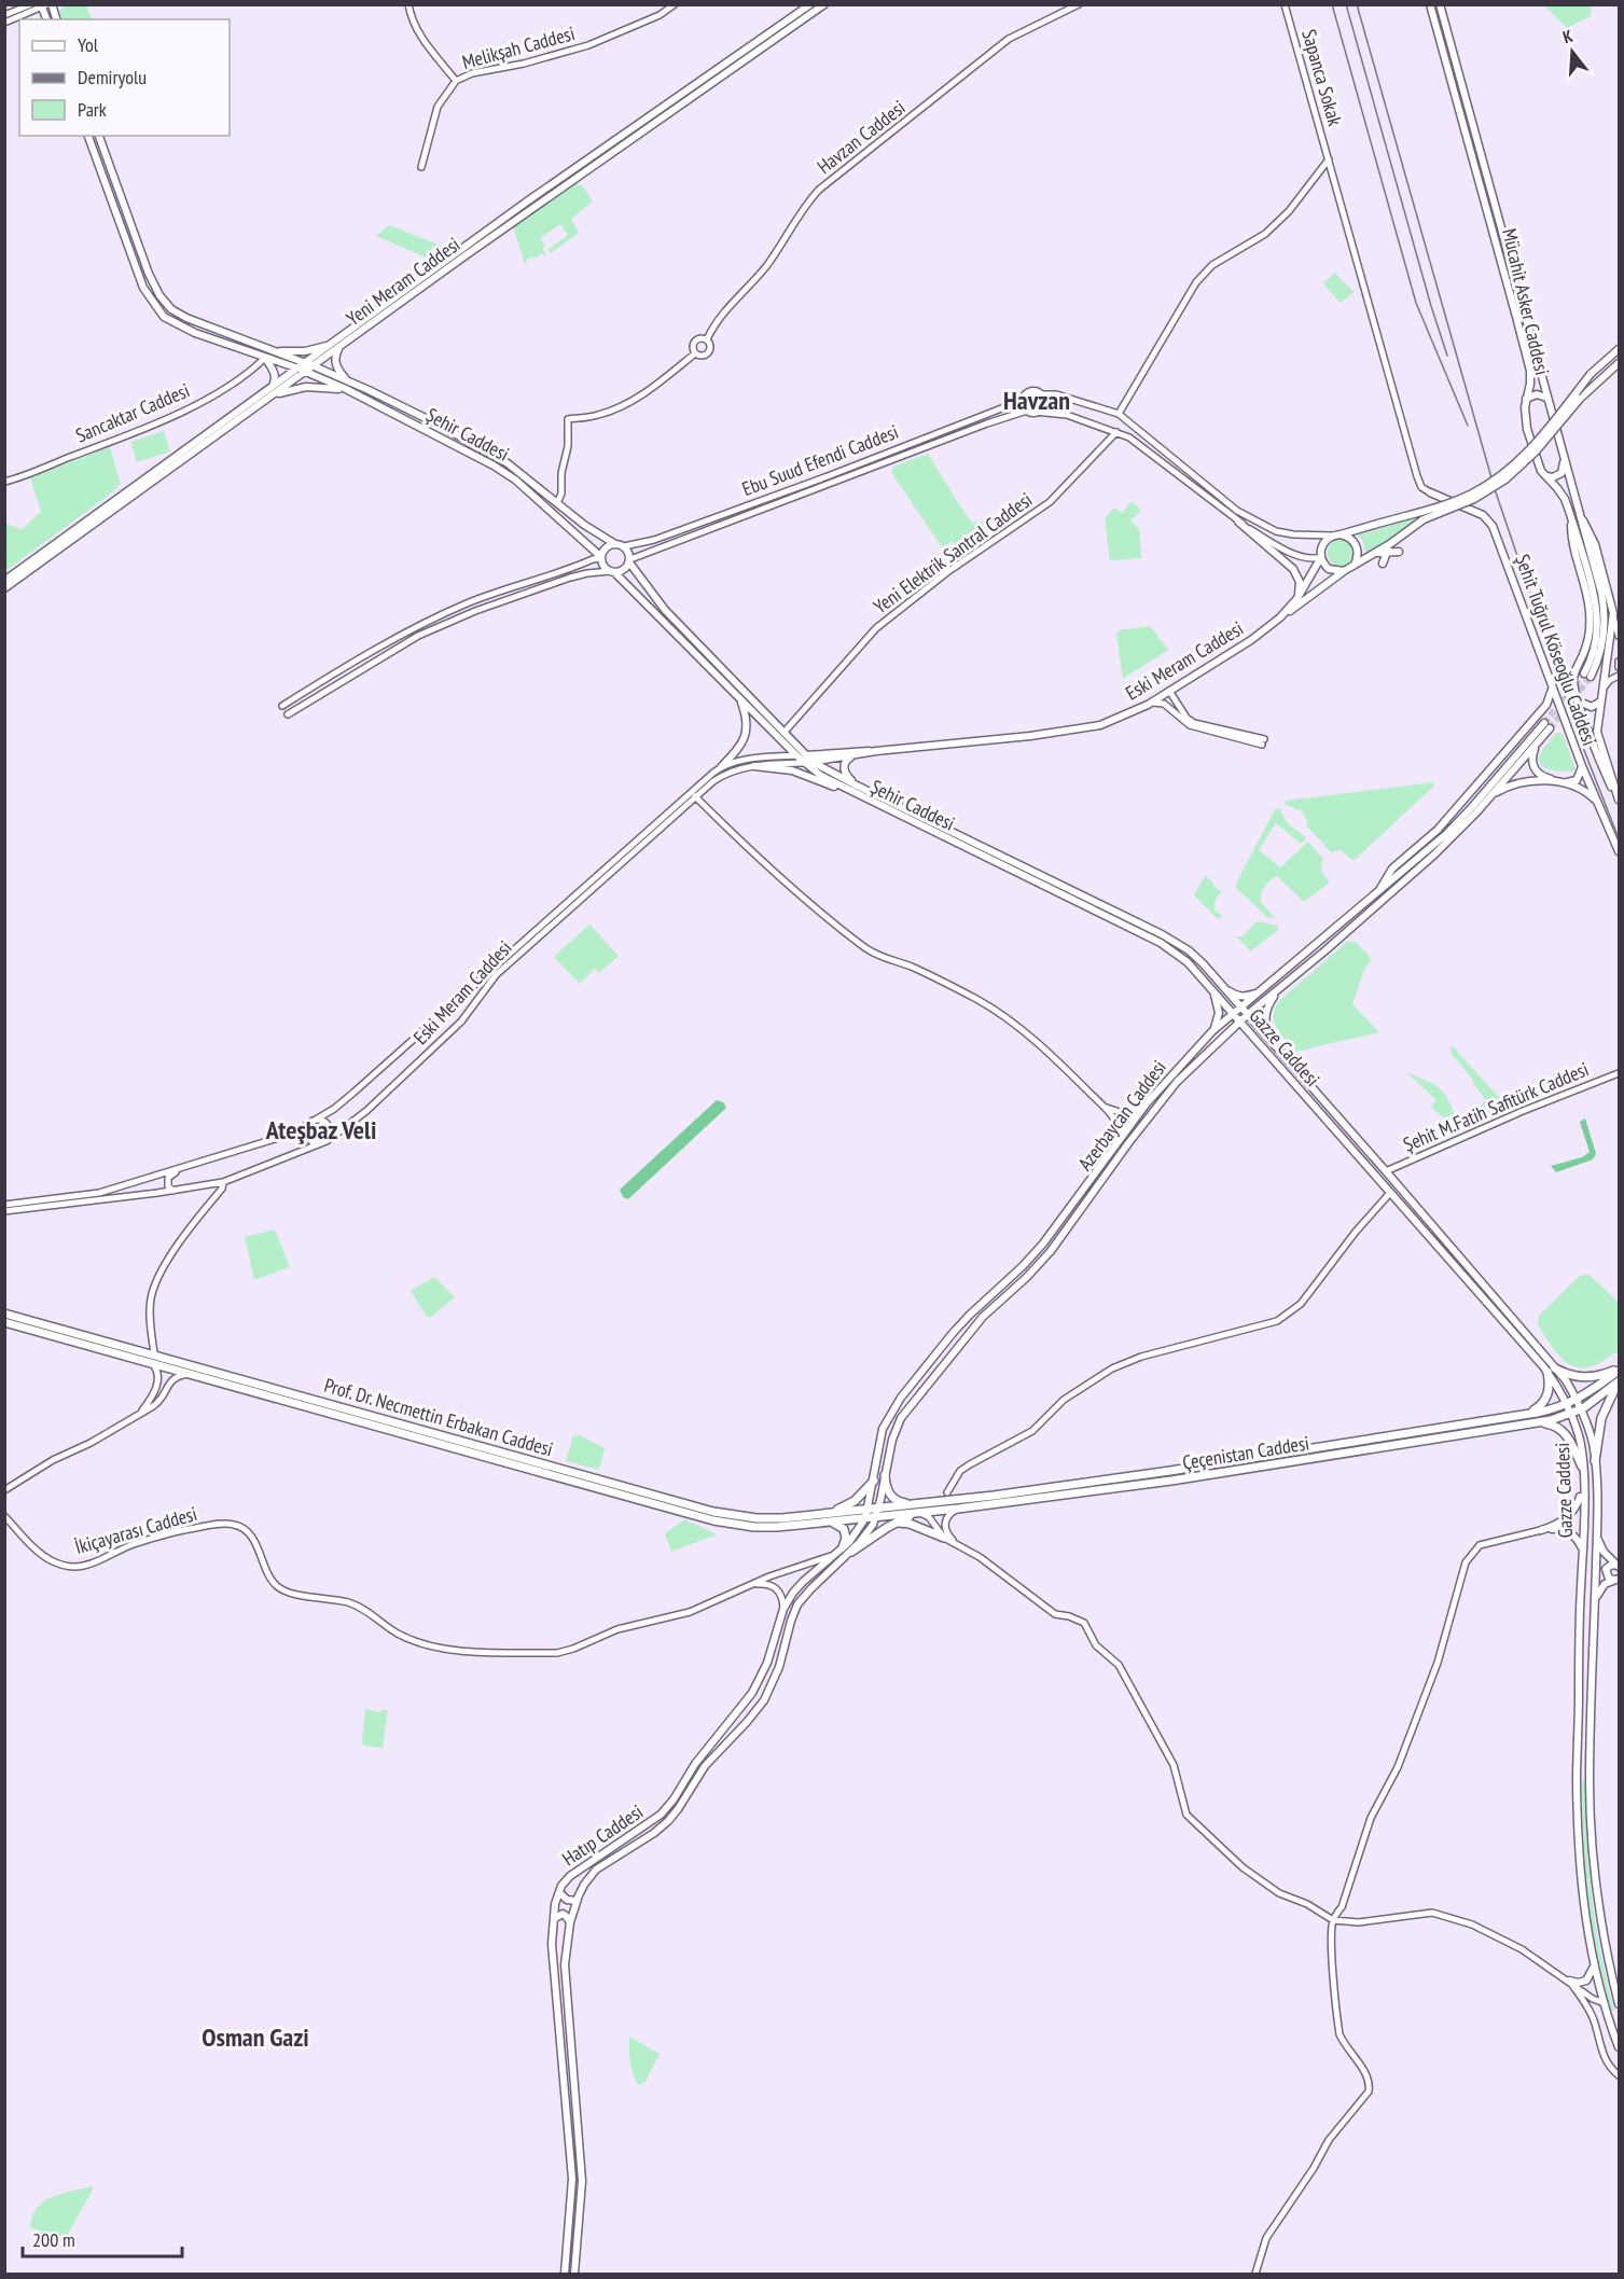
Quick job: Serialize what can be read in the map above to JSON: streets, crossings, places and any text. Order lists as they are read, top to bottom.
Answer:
{
  "streets": {
    "main road": [
      "Yeni Meram Caddesi",
      "Mücahit Asker Caddesi",
      "Şehir Caddesi",
      "Şehit Tuğrul Köseoğlu Caddesi",
      "Eski Meram Caddesi",
      "Gazze Caddesi",
      "Azerbaycan Caddesi",
      "Prof. Dr. Necmettin Erbakan Caddesi",
      "Çeçenistan Caddesi",
      "Hatıp Caddesi"
    ],
    "street": [
      "Melikşah Caddesi",
      "Sapanca Sokak",
      "Havzan Caddesi",
      "Sancaktar Caddesi",
      "Ebu Suud Efendi Caddesi",
      "Yeni Elektrik Santral Caddesi",
      "Şehit M.Fatih Safitürk Caddesi",
      "İkiçayarası Caddesi"
    ]
  },
  "crossings": [
    ["Sapanca Sokak", "Şehit Tuğrul Köseoğlu Caddesi"],
    ["Yeni Meram Caddesi", "Şehir Caddesi"],
    ["Sancaktar Caddesi", "Şehir Caddesi"],
    ["Şehir Caddesi", "Ebu Suud Efendi Caddesi"],
    ["Şehir Caddesi", "Yeni Elektrik Santral Caddesi"],
    ["Şehir Caddesi", "Eski Meram Caddesi"],
    ["Şehir Caddesi", "Gazze Caddesi"],
    ["Şehir Caddesi", "Azerbaycan Caddesi"],
    ["Ebu Suud Efendi Caddesi", "Yeni Elektrik Santral Caddesi"],
    ["Ebu Suud Efendi Caddesi", "Eski Meram Caddesi"],
    ["Gazze Caddesi", "Şehit M.Fatih Safitürk Caddesi"],
    ["Gazze Caddesi", "Azerbaycan Caddesi"],
    ["Gazze Caddesi", "Çeçenistan Caddesi"],
    ["Azerbaycan Caddesi", "Prof. Dr. Necmettin Erbakan Caddesi"],
    ["Azerbaycan Caddesi", "Çeçenistan Caddesi"],
    ["Azerbaycan Caddesi", "İkiçayarası Caddesi"],
    ["Azerbaycan Caddesi", "Hatıp Caddesi"],
    ["Prof. Dr. Necmettin Erbakan Caddesi", "Çeçenistan Caddesi"]
  ],
  "districts": ["Havzan", "Ateşbaz Veli", "Osman Gazi"],
  "legend": ["Yol", "Demiryolu", "Park"],
  "scale_bar": "200 m",
  "north": "top"
}
